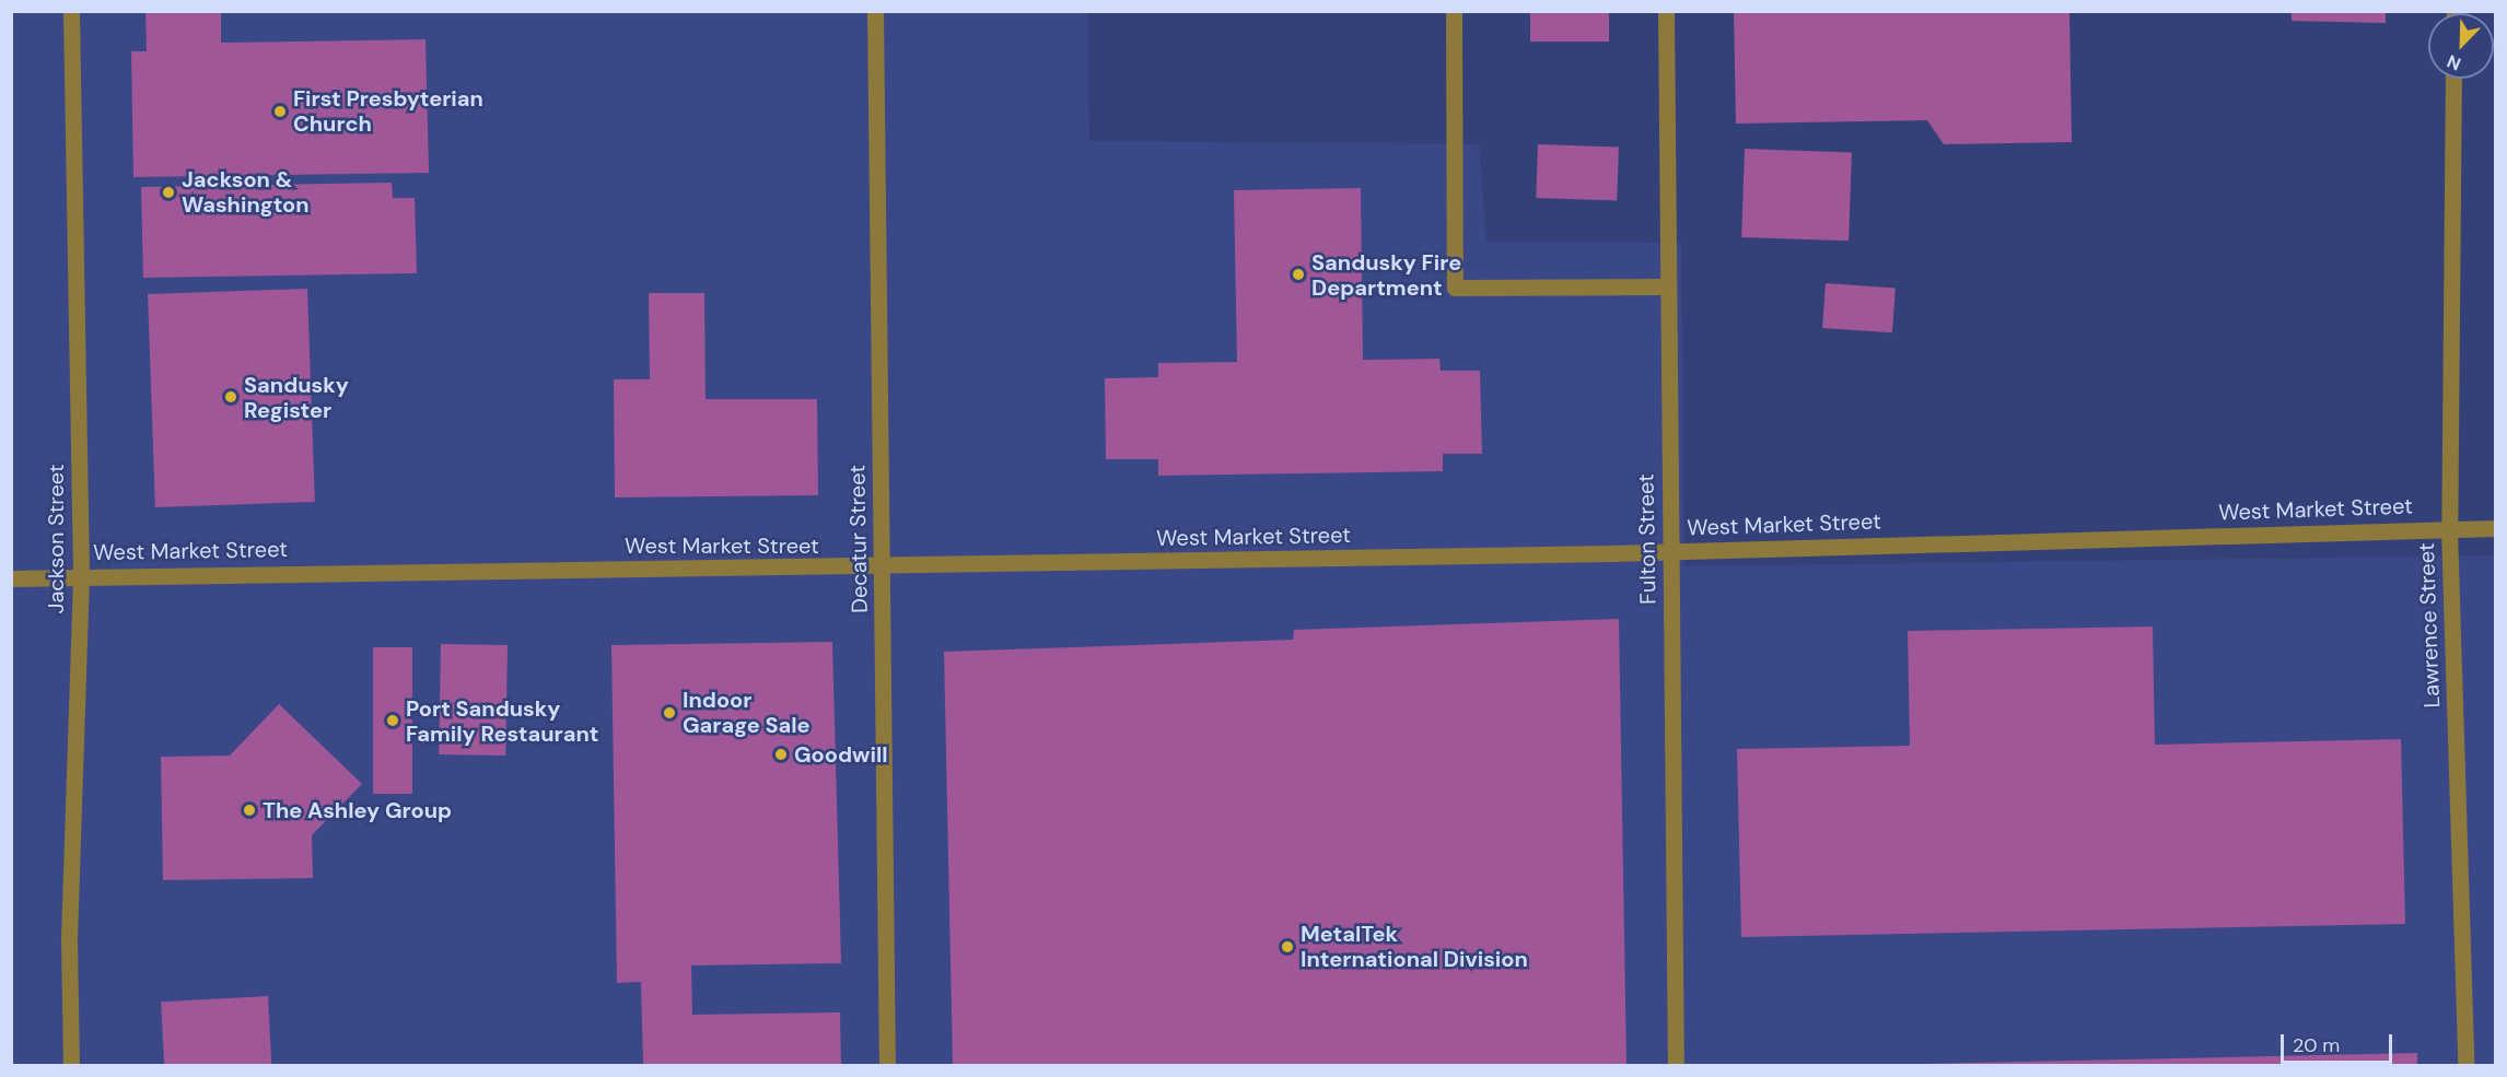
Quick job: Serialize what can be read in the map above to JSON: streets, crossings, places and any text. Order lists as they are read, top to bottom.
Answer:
{
  "streets": {
    "street": [
      "West Market Street",
      "Jackson Street",
      "Decatur Street",
      "Fulton Street",
      "Lawrence Street"
    ]
  },
  "crossings": [
    ["West Market Street", "Jackson Street"],
    ["West Market Street", "Decatur Street"],
    ["West Market Street", "Fulton Street"],
    ["West Market Street", "Lawrence Street"]
  ],
  "places": [
    "First Presbyterian Church",
    "Jackson & Washington",
    "Sandusky Fire Department",
    "Sandusky Register",
    "Indoor Garage Sale",
    "Port Sandusky Family Restaurant",
    "Goodwill",
    "The Ashley Group",
    "MetalTek International Division"
  ],
  "scale_bar": "20 m",
  "north": "bottom left"
}
